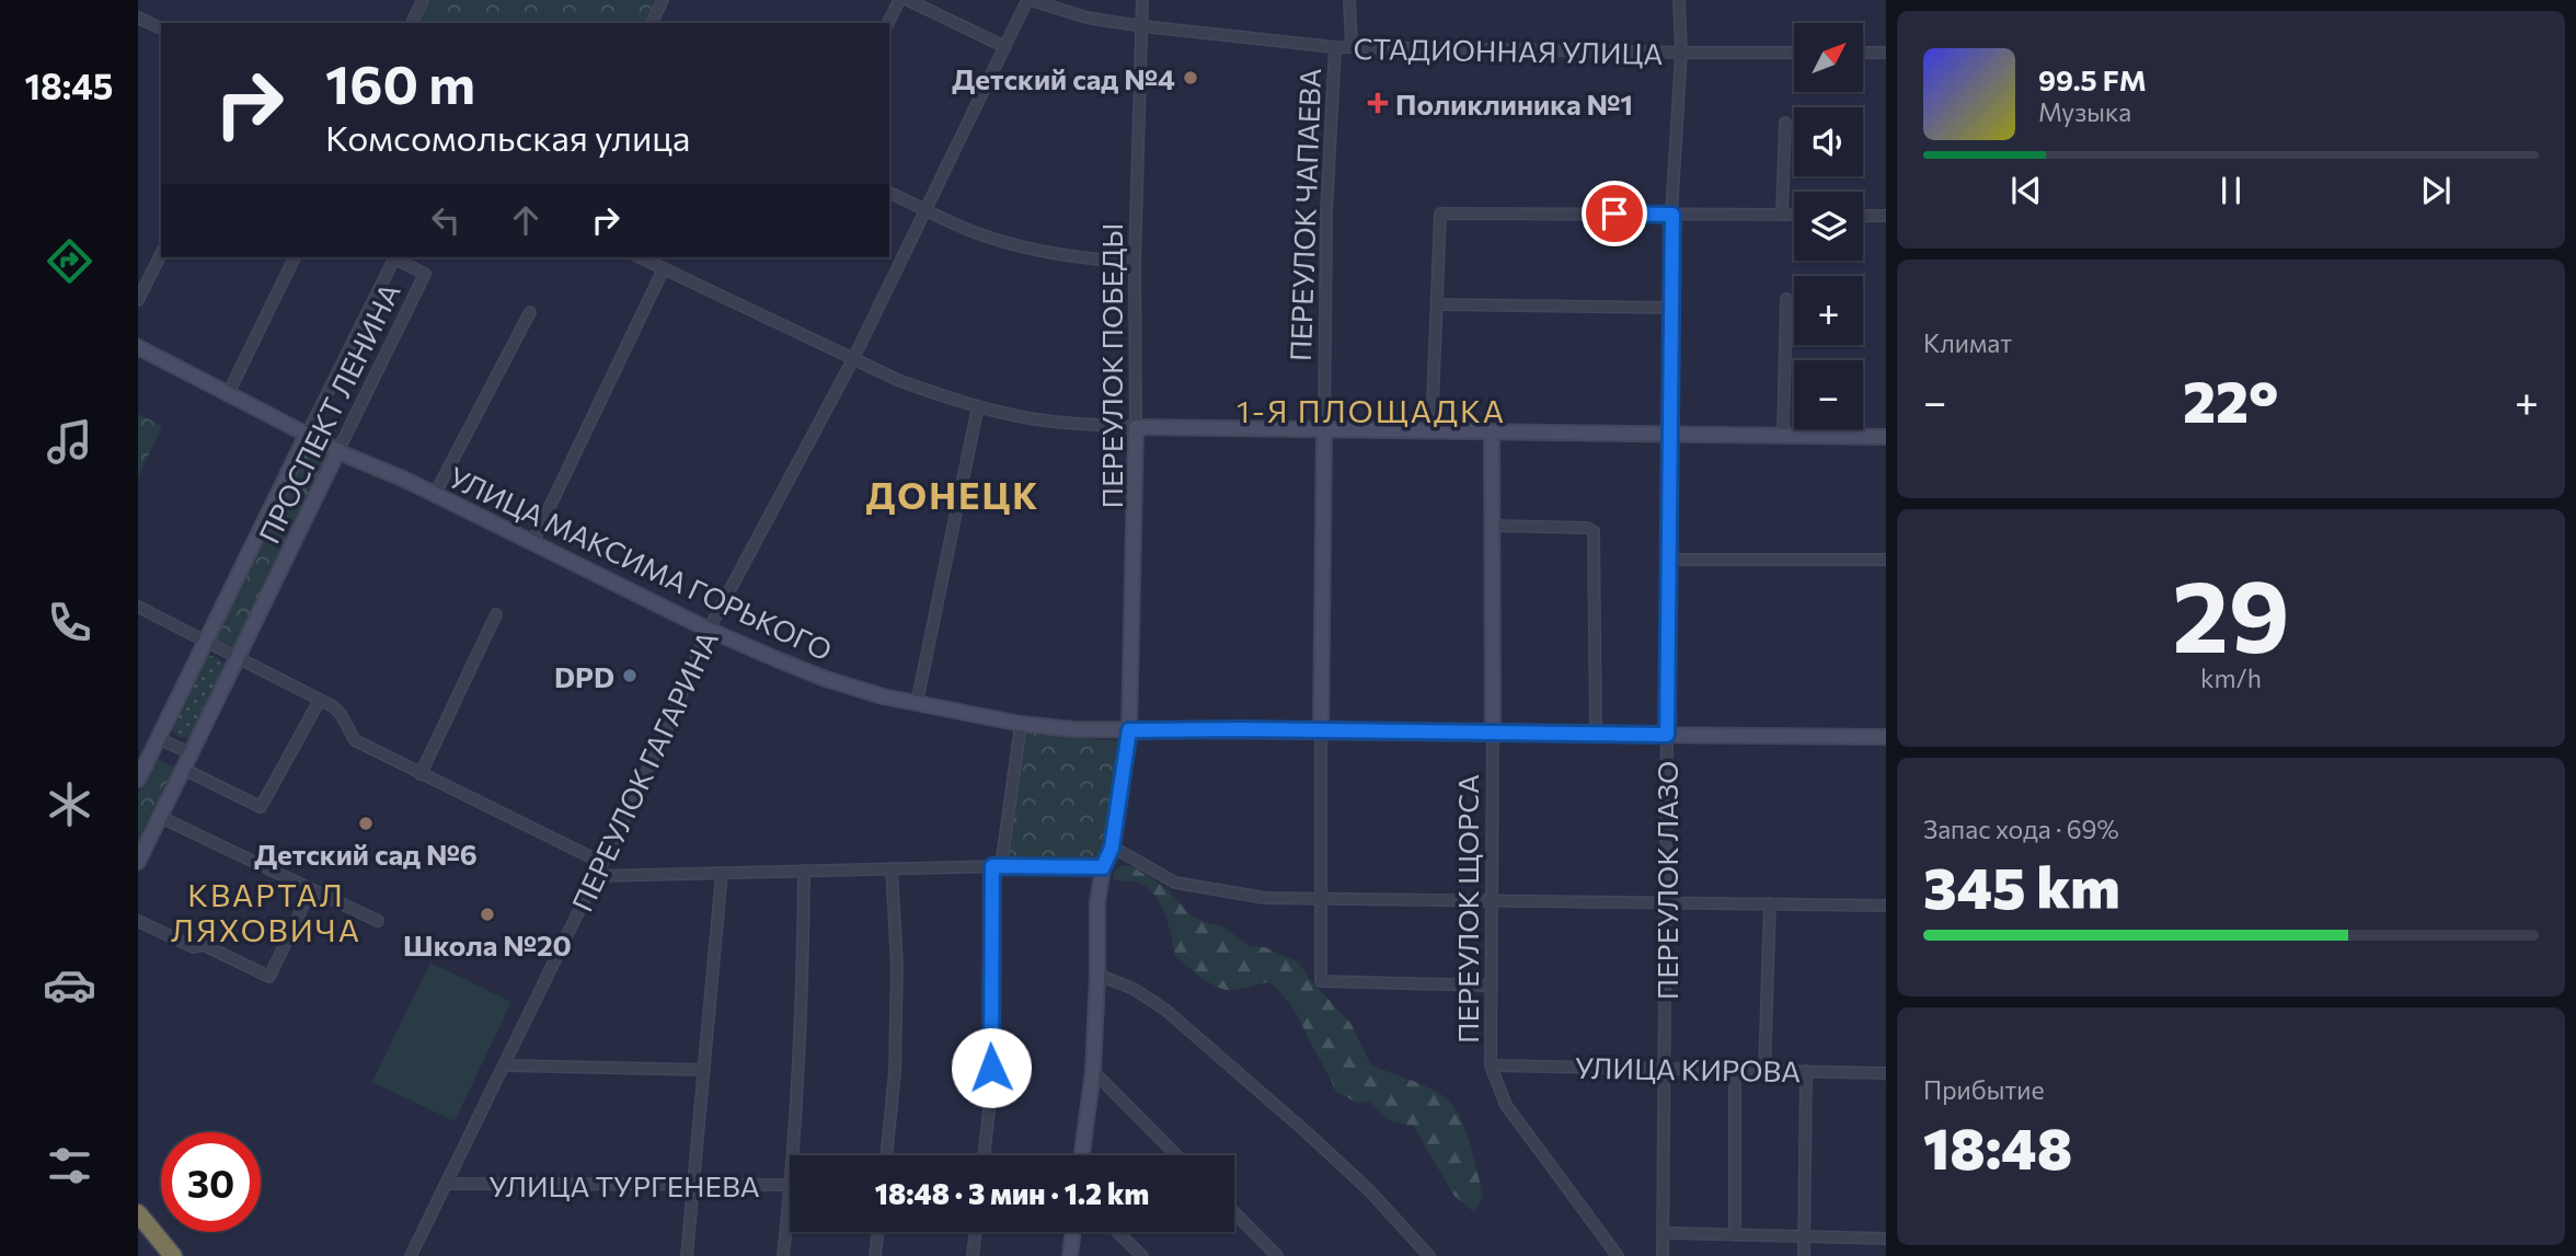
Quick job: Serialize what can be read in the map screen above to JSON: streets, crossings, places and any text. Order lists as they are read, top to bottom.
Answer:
{
  "streets": {
    "main road": [
      "ПЕРЕУЛОК ЧАПАЕВА",
      "ПЕРЕУЛОК ПОБЕДЫ",
      "ПРОСПЕКТ ЛЕНИНА",
      "УЛИЦА МАКСИМА ГОРЬКОГО",
      "ПЕРЕУЛОК ЩОРСА"
    ],
    "street": [
      "СТАДИОННАЯ УЛИЦА",
      "ПЕРЕУЛОК ГАГАРИНА",
      "ПЕРЕУЛОК ЛАЗО",
      "УЛИЦА КИРОВА",
      "УЛИЦА ТУРГЕНЕВА"
    ]
  },
  "crossings": [
    ["СТАДИОННАЯ УЛИЦА", "ПЕРЕУЛОК ЧАПАЕВА"],
    ["СТАДИОННАЯ УЛИЦА", "ПЕРЕУЛОК ПОБЕДЫ"],
    ["СТАДИОННАЯ УЛИЦА", "ПЕРЕУЛОК ГАГАРИНА"],
    ["СТАДИОННАЯ УЛИЦА", "ПЕРЕУЛОК ЛАЗО"],
    ["ПЕРЕУЛОК ЧАПАЕВА", "УЛИЦА МАКСИМА ГОРЬКОГО"],
    ["ПЕРЕУЛОК ЧАПАЕВА", "ПЕРЕУЛОК ЩОРСА"],
    ["ПЕРЕУЛОК ПОБЕДЫ", "УЛИЦА МАКСИМА ГОРЬКОГО"],
    ["ПРОСПЕКТ ЛЕНИНА", "УЛИЦА МАКСИМА ГОРЬКОГО"],
    ["УЛИЦА МАКСИМА ГОРЬКОГО", "ПЕРЕУЛОК ГАГАРИНА"],
    ["УЛИЦА МАКСИМА ГОРЬКОГО", "ПЕРЕУЛОК ЛАЗО"],
    ["УЛИЦА МАКСИМА ГОРЬКОГО", "ПЕРЕУЛОК ЩОРСА"],
    ["ПЕРЕУЛОК ГАГАРИНА", "УЛИЦА ТУРГЕНЕВА"],
    ["ПЕРЕУЛОК ЛАЗО", "УЛИЦА КИРОВА"],
    ["ПЕРЕУЛОК ЩОРСА", "УЛИЦА КИРОВА"]
  ],
  "districts": ["1-Я ПЛОЩАДКА", "ДОНЕЦК", "КВАРТАЛ ЛЯХОВИЧА"],
  "places": {
    "other": [
      "Детский сад №4",
      "DPD",
      "Детский сад №6",
      "Школа №20"
    ],
    "health": ["Поликлиника №1"]
  },
  "north": "top right",
  "page": {
    "tabs": "18:45",
    "map_buttons": ["+", "−"],
    "turn": ["160 m", "Комсомольская улица"],
    "song": ["99.5 FM", "Музыка"],
    "tile": [
      "Климат",
      ["29", "km/h"],
      ["Запас хода · 69%", "345 km"],
      ["Прибытие", "18:48"]
    ],
    "heat": ["−", "22°", "+"],
    "limit": "30",
    "trip": "18:48 · 3 мин · 1.2 km"
  }
}
